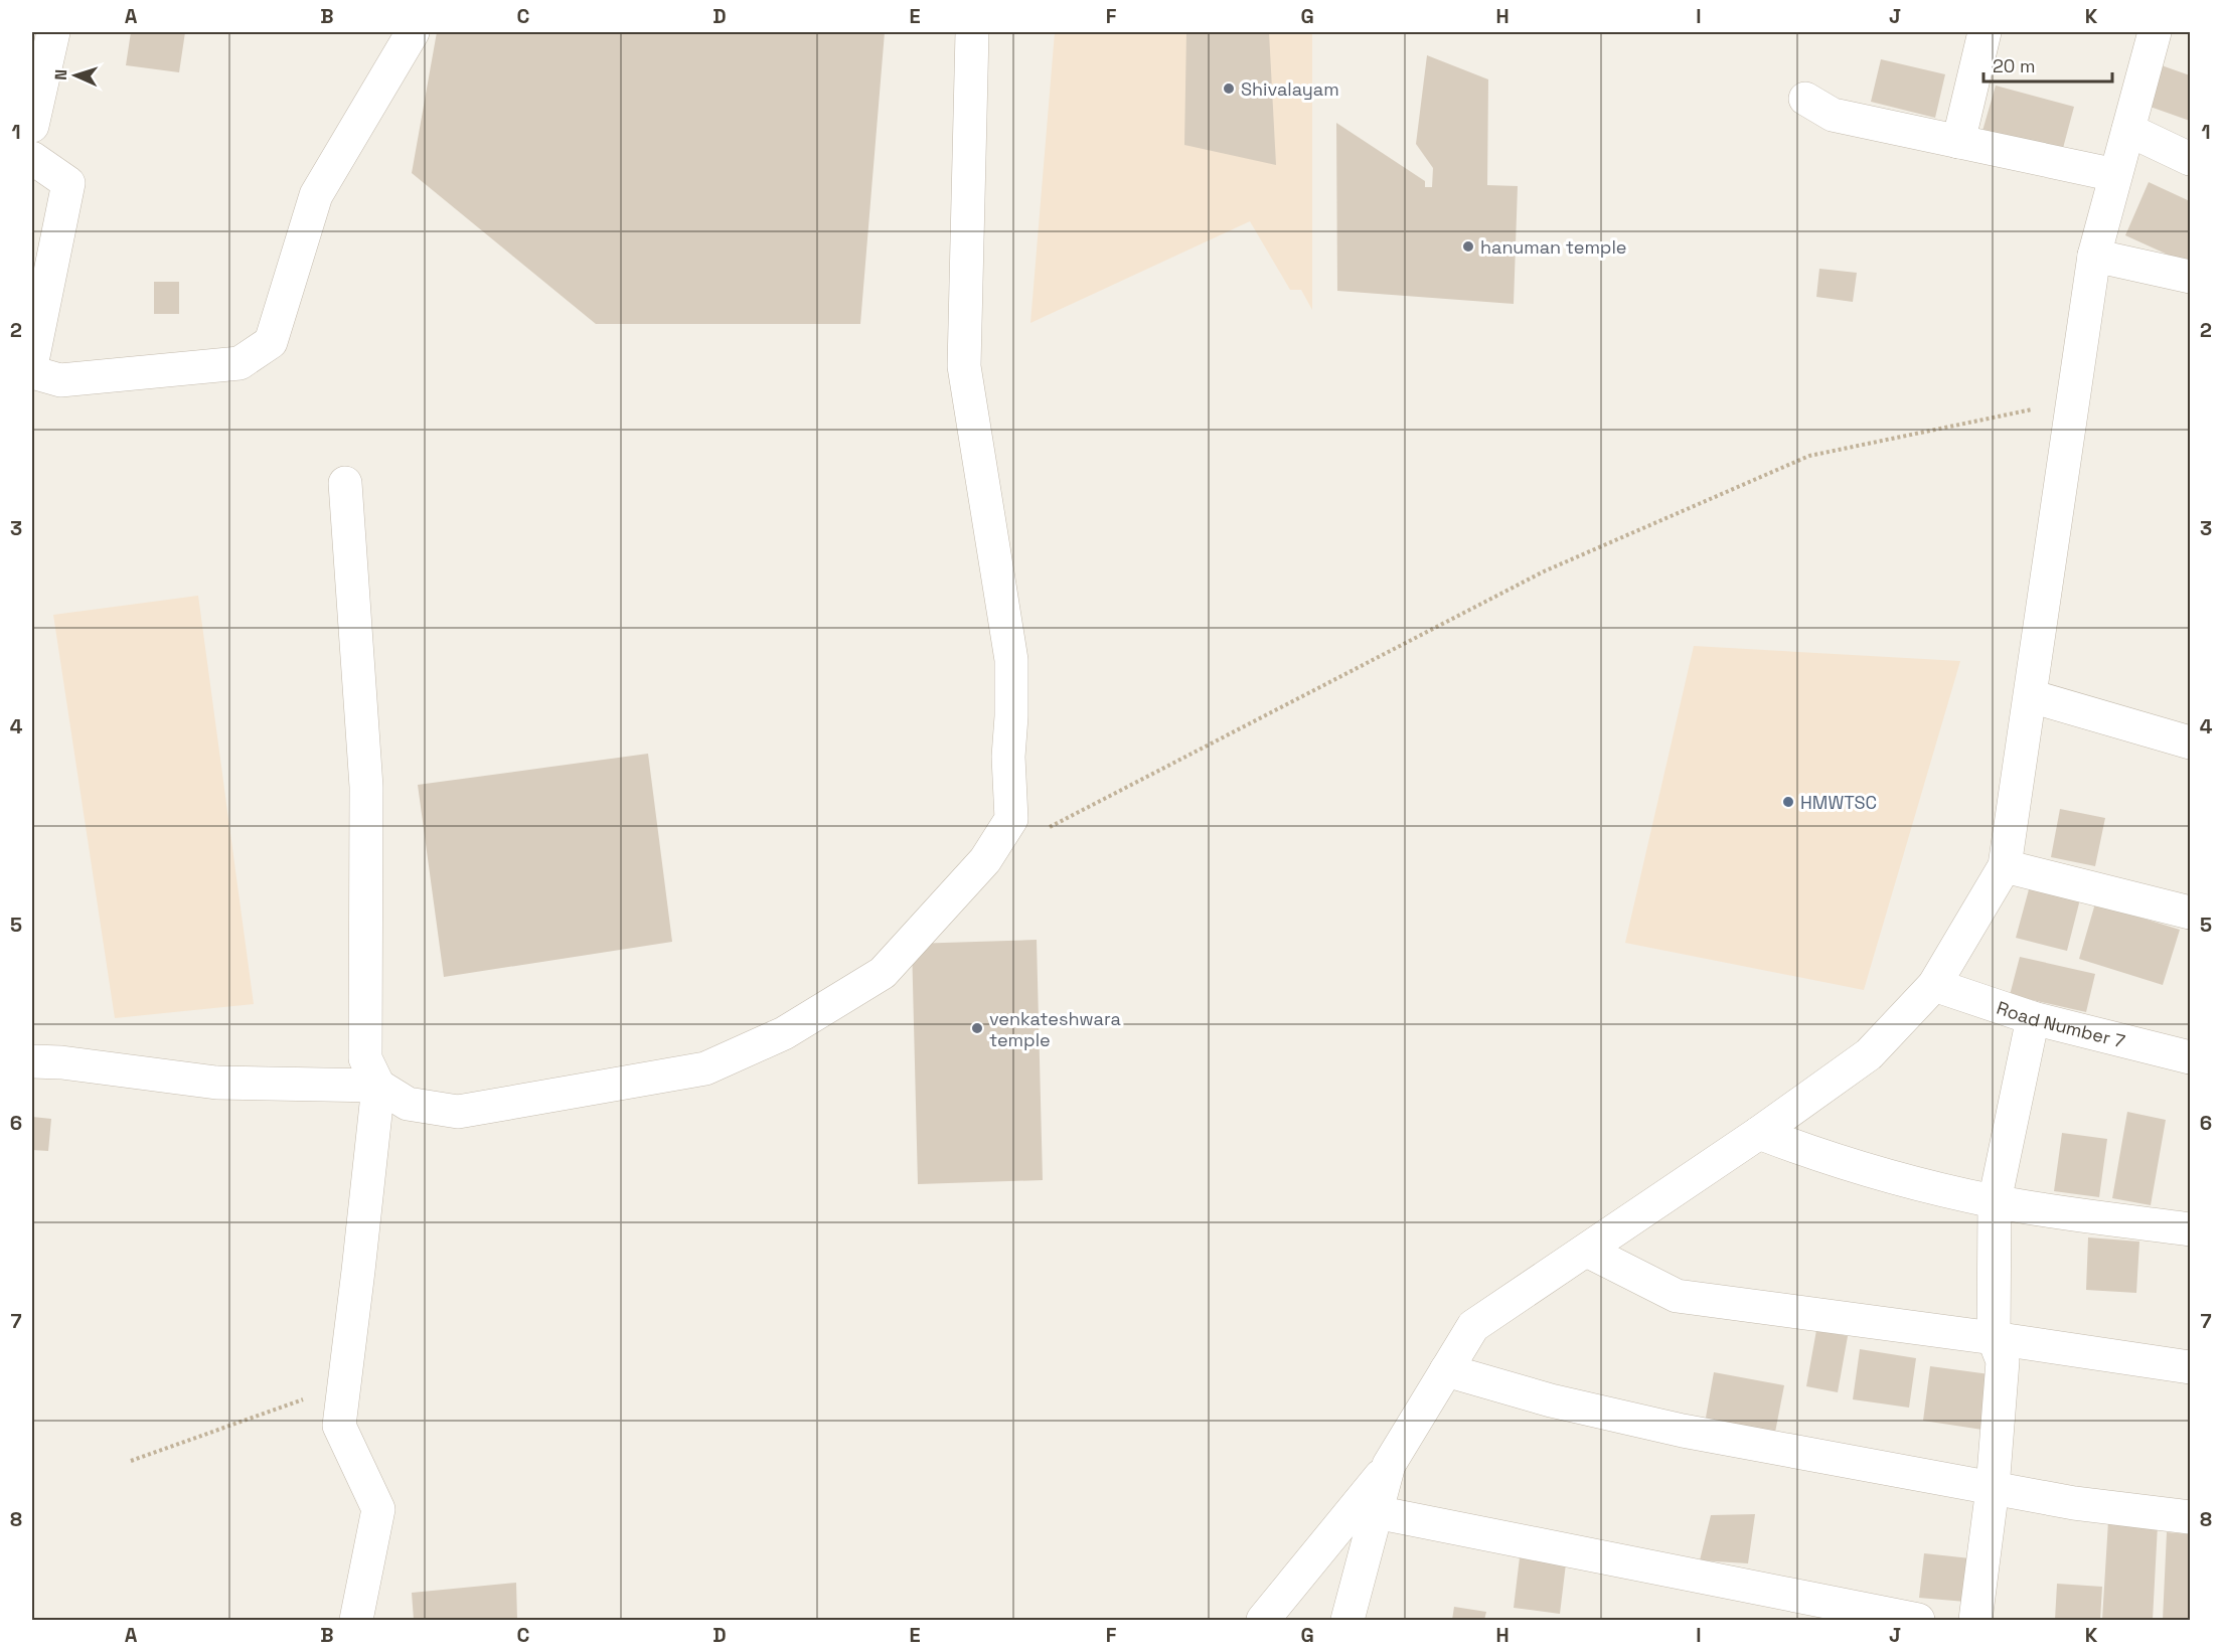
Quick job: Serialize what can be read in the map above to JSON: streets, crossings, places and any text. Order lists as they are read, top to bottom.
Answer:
{
  "streets": {
    "street": ["Road Number 7"]
  },
  "places": [
    "Shivalayam",
    "hanuman temple",
    "HMWTSC",
    "venkateshwara temple"
  ],
  "scale_bar": "20 m",
  "north": "left",
  "grid": {
    "columns": [
      "A",
      "B",
      "C",
      "D",
      "E",
      "F",
      "G",
      "H",
      "I",
      "J",
      "K"
    ],
    "rows": [
      "1",
      "2",
      "3",
      "4",
      "5",
      "6",
      "7",
      "8"
    ]
  }
}
